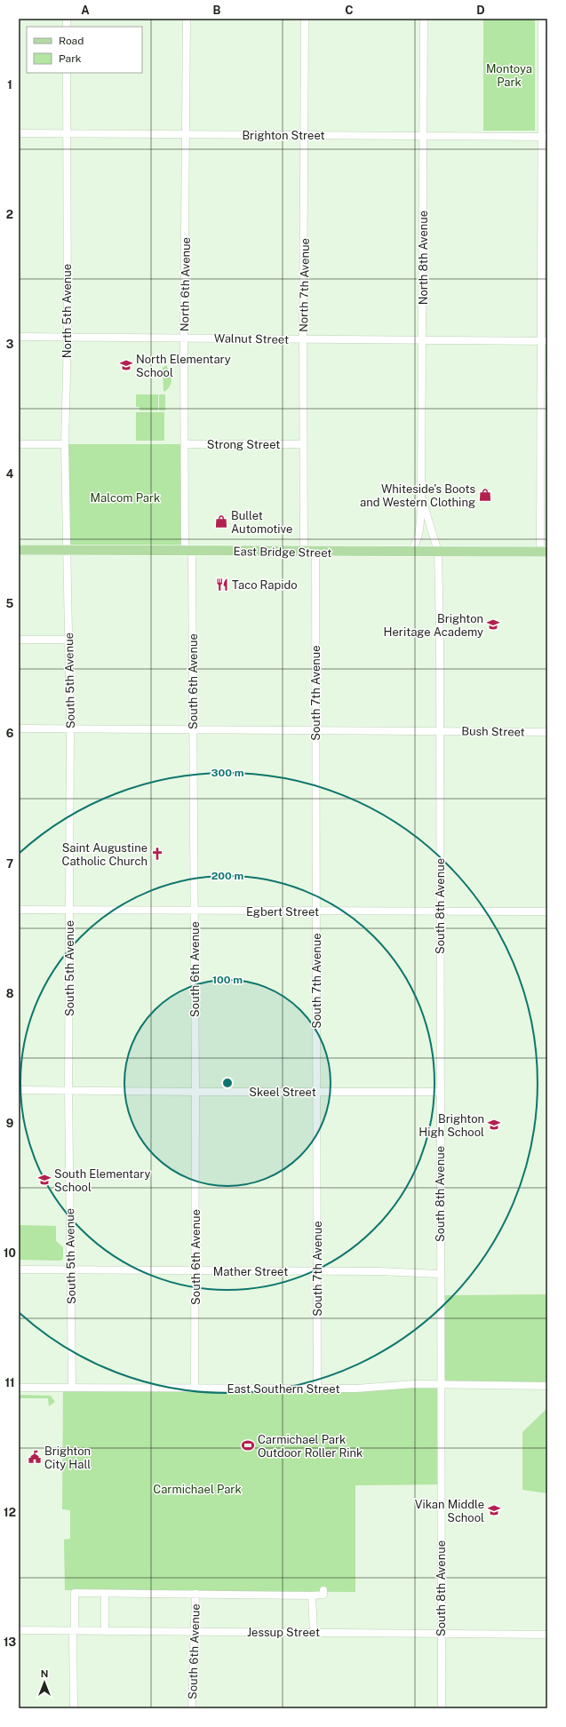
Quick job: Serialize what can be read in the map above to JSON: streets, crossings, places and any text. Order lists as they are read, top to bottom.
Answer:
{
  "streets": {
    "main road": ["East Bridge Street"],
    "street": [
      "Brighton Street",
      "North 8th Avenue",
      "North 6th Avenue",
      "North 7th Avenue",
      "North 5th Avenue",
      "Walnut Street",
      "Strong Street",
      "South 5th Avenue",
      "South 6th Avenue",
      "South 7th Avenue",
      "Bush Street",
      "South 8th Avenue",
      "Egbert Street",
      "Skeel Street",
      "Mather Street",
      "East Southern Street",
      "Jessup Street"
    ]
  },
  "crossings": [
    ["Brighton Street", "North 8th Avenue"],
    ["Brighton Street", "North 6th Avenue"],
    ["Brighton Street", "North 7th Avenue"],
    ["Brighton Street", "North 5th Avenue"],
    ["North 8th Avenue", "Walnut Street"],
    ["North 8th Avenue", "East Bridge Street"],
    ["North 8th Avenue", "South 8th Avenue"],
    ["North 6th Avenue", "Walnut Street"],
    ["North 6th Avenue", "Strong Street"],
    ["North 6th Avenue", "East Bridge Street"],
    ["North 6th Avenue", "South 6th Avenue"],
    ["North 7th Avenue", "Walnut Street"],
    ["North 7th Avenue", "Strong Street"],
    ["North 7th Avenue", "East Bridge Street"],
    ["North 5th Avenue", "Walnut Street"],
    ["North 5th Avenue", "East Bridge Street"],
    ["North 5th Avenue", "South 5th Avenue"],
    ["East Bridge Street", "South 5th Avenue"],
    ["East Bridge Street", "South 6th Avenue"],
    ["East Bridge Street", "South 7th Avenue"],
    ["East Bridge Street", "South 8th Avenue"],
    ["South 5th Avenue", "Bush Street"],
    ["South 5th Avenue", "Egbert Street"],
    ["South 5th Avenue", "Skeel Street"],
    ["South 5th Avenue", "Mather Street"],
    ["South 5th Avenue", "East Southern Street"],
    ["South 6th Avenue", "Bush Street"],
    ["South 6th Avenue", "Egbert Street"],
    ["South 6th Avenue", "Skeel Street"],
    ["South 6th Avenue", "Mather Street"],
    ["South 6th Avenue", "East Southern Street"],
    ["South 6th Avenue", "Jessup Street"],
    ["South 7th Avenue", "Bush Street"],
    ["South 7th Avenue", "Egbert Street"],
    ["South 7th Avenue", "Skeel Street"],
    ["South 7th Avenue", "Mather Street"],
    ["South 7th Avenue", "East Southern Street"],
    ["Bush Street", "South 8th Avenue"],
    ["South 8th Avenue", "Egbert Street"],
    ["South 8th Avenue", "Skeel Street"],
    ["South 8th Avenue", "Mather Street"],
    ["South 8th Avenue", "East Southern Street"],
    ["South 8th Avenue", "Jessup Street"]
  ],
  "parks": ["Montoya Park", "Malcom Park", "Carmichael Park"],
  "places": {
    "school or university": [
      "North Elementary School",
      "Brighton Heritage Academy",
      "Brighton High School",
      "South Elementary School",
      "Vikan Middle School"
    ],
    "shop": ["Whiteside's Boots and Western Clothing", "Bullet Automotive"],
    "restaurant": ["Taco Rapido"],
    "church": ["Saint Augustine Catholic Church"],
    "sports": ["Carmichael Park Outdoor Roller Rink"],
    "public building": ["Brighton City Hall"]
  },
  "legend": ["Road", "Park"],
  "north": "top",
  "grid": {
    "columns": [
      "A",
      "B",
      "C",
      "D"
    ],
    "rows": [
      "1",
      "2",
      "3",
      "4",
      "5",
      "6",
      "7",
      "8",
      "9",
      "10",
      "11",
      "12",
      "13"
    ]
  },
  "rings": ["300 m", "200 m", "100 m"]
}
